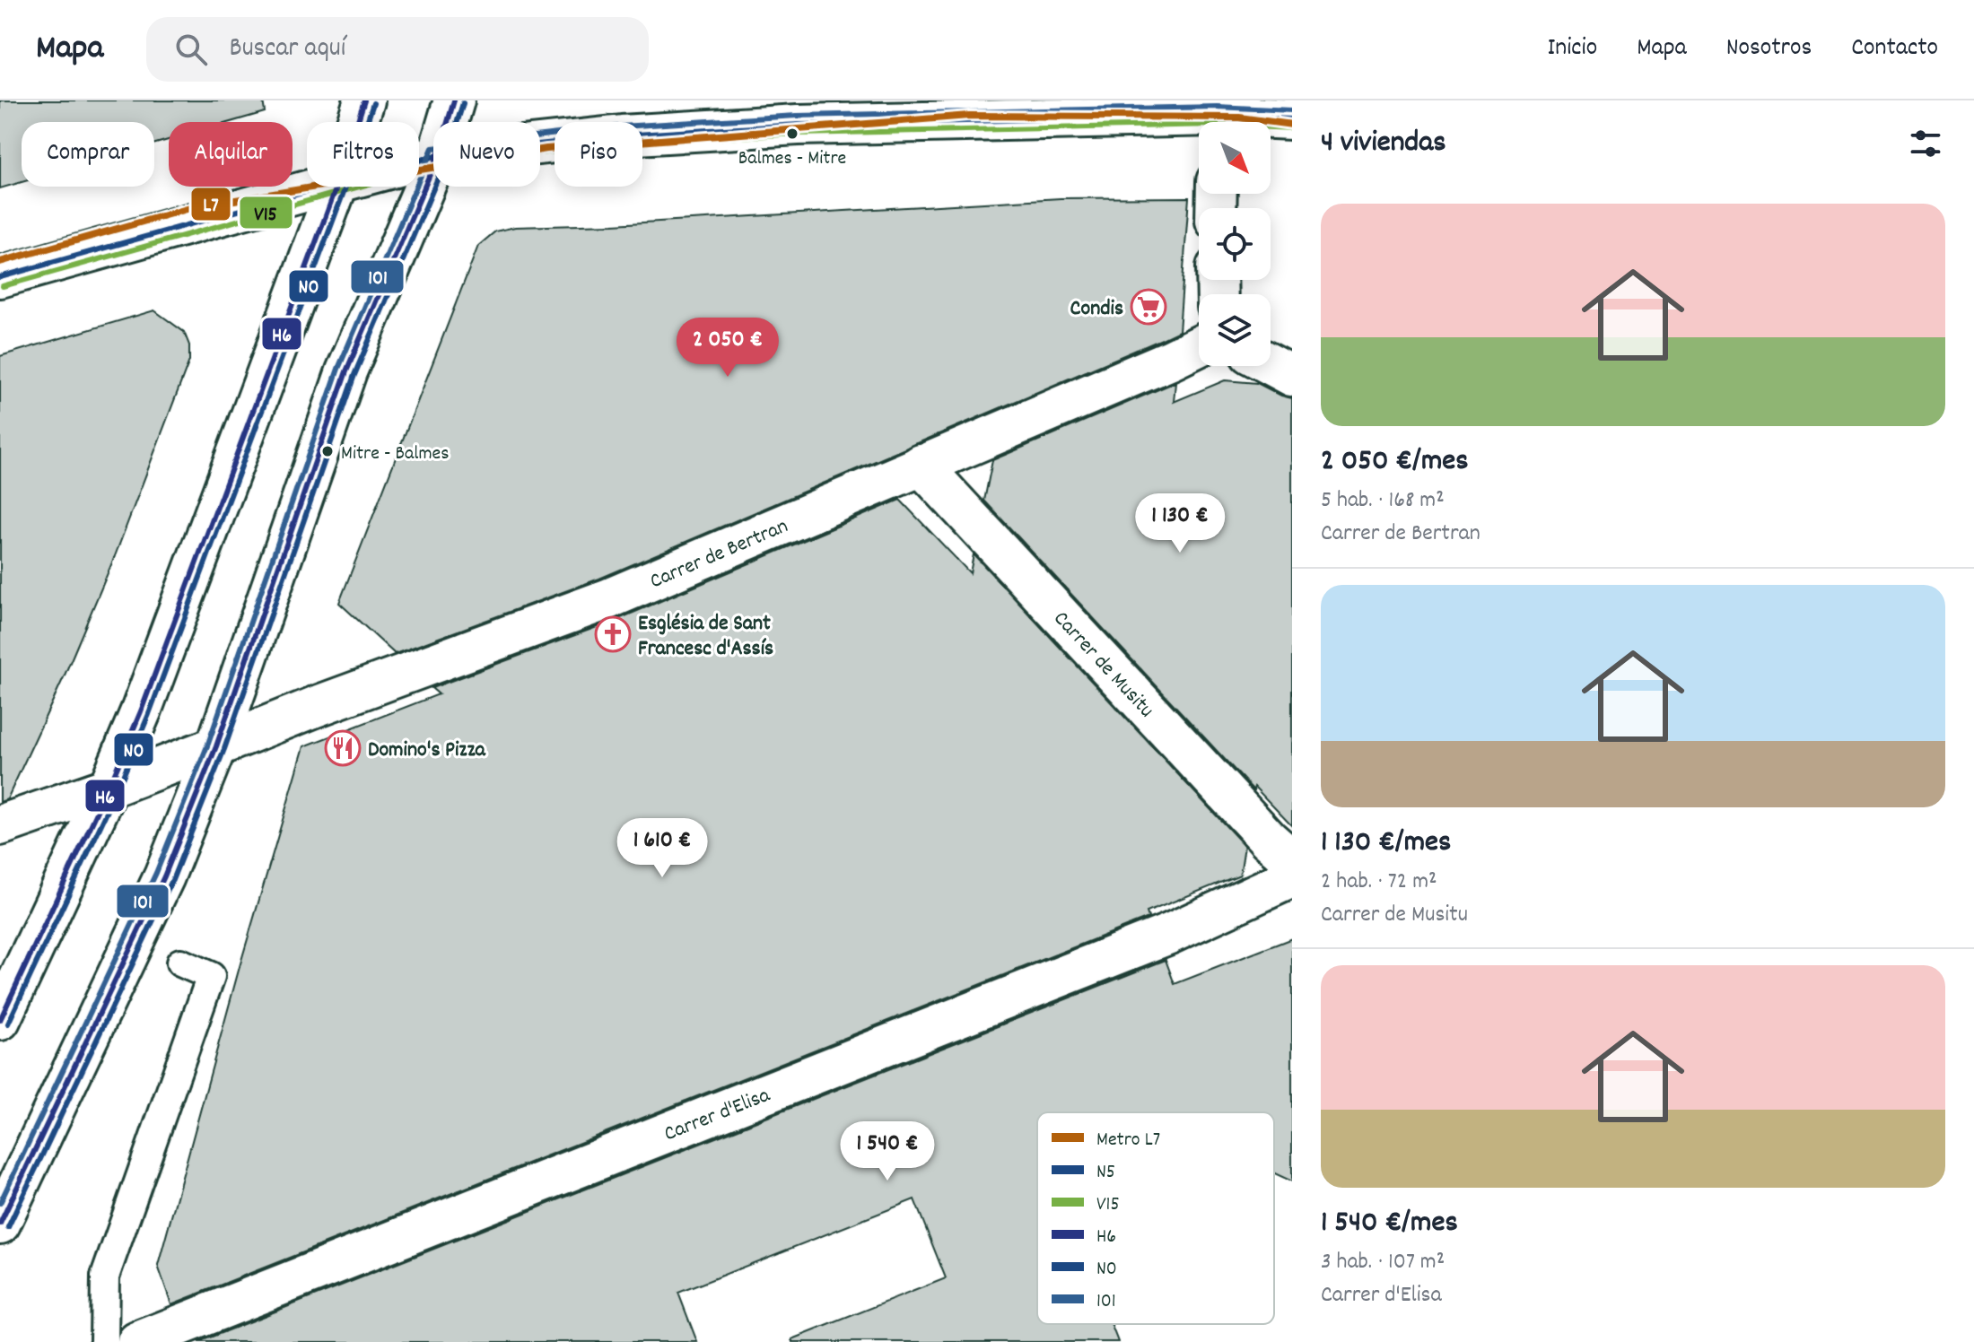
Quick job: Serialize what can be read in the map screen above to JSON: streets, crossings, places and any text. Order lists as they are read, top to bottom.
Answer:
{
  "streets": {
    "main road": ["Carrer de Bertran", "Carrer de Musitu", "Carrer d'Elisa"]
  },
  "crossings": [
    ["Carrer de Bertran", "Carrer de Musitu"]
  ],
  "places": {
    "other": ["Balmes - Mitre", "Mitre - Balmes"],
    "supermarket": ["Condis"],
    "church": ["Església de Sant Francesc d'Assís"],
    "restaurant": ["Domino's Pizza"]
  },
  "lines": [
    "transit line H6",
    "transit line N0",
    "transit line 101",
    "metro line L7",
    "transit line N5",
    "transit line V15"
  ],
  "legend": [
    "Metro L7",
    "N5",
    "V15",
    "H6",
    "N0",
    "101"
  ],
  "north": "bottom right",
  "page": {
    "header": "Mapa",
    "search": "Buscar aquí",
    "nav": [
      "Inicio",
      "Mapa",
      "Nosotros",
      "Contacto"
    ],
    "heading": "4 viviendas",
    "chip": [
      "Comprar",
      "Alquilar",
      "Filtros",
      "Nuevo",
      "Piso"
    ],
    "list": [
      {
        "name": "2 050 €/mes",
        "note": "5 hab. · 168 m² · Carrer de Bertran"
      },
      {
        "name": "1 130 €/mes",
        "note": "2 hab. · 72 m² · Carrer de Musitu"
      },
      {
        "name": "1 540 €/mes",
        "note": "3 hab. · 107 m² · Carrer d'Elisa"
      }
    ],
    "price": [
      "2 050 €",
      "1 130 €",
      "1 610 €",
      "1 540 €"
    ]
  }
}
